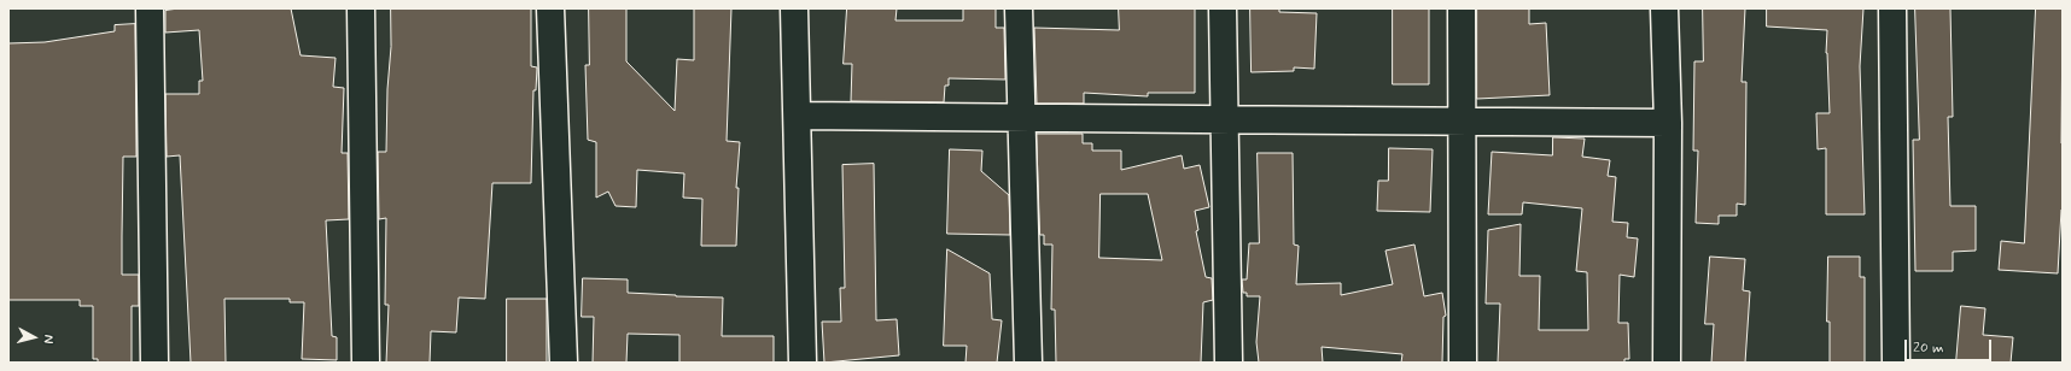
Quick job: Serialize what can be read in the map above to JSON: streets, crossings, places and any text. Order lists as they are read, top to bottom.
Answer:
{
  "scale_bar": "20 m",
  "north": "right"
}
